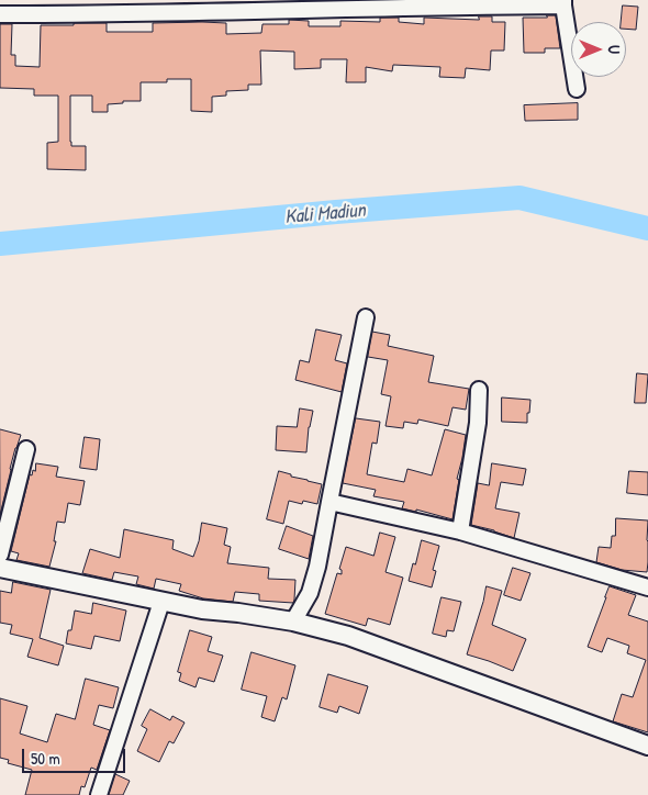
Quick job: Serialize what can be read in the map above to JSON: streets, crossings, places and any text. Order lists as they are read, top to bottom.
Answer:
{
  "water": ["Kali Madiun"],
  "scale_bar": "50 m",
  "north": "right"
}
